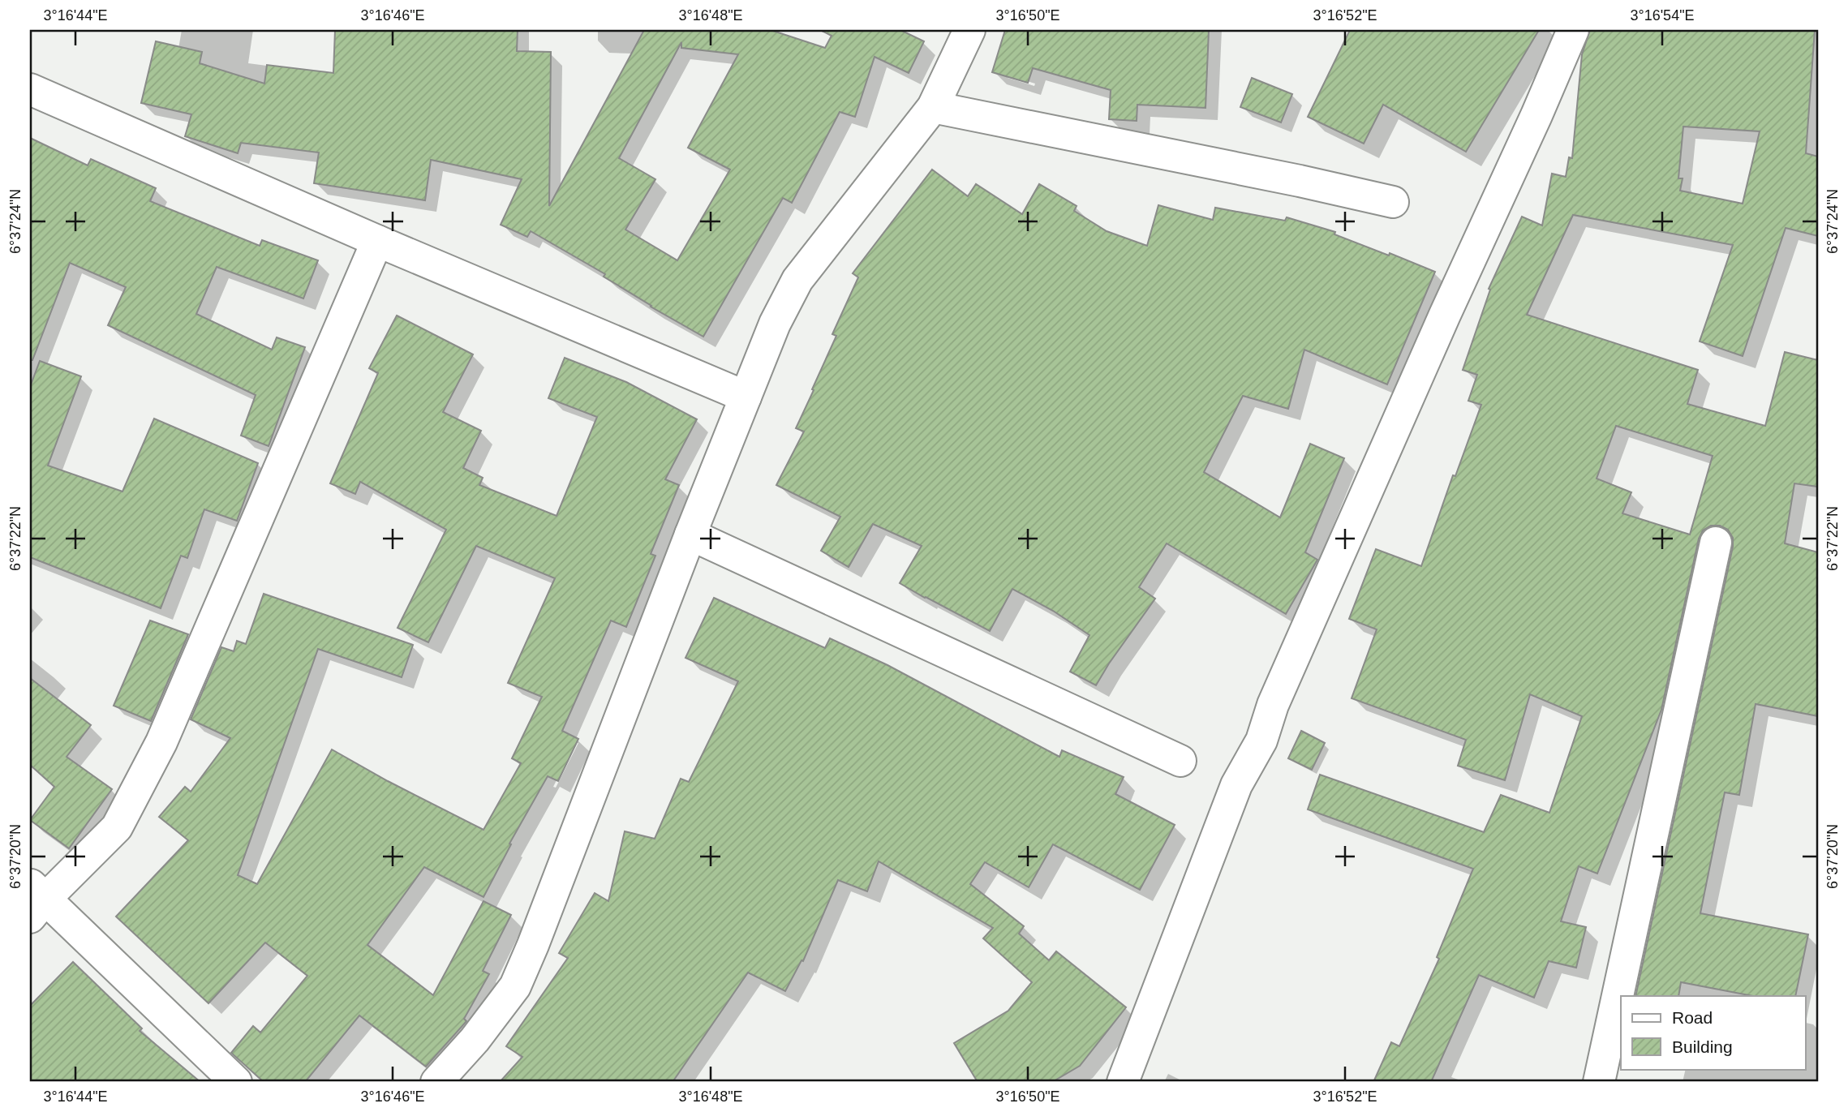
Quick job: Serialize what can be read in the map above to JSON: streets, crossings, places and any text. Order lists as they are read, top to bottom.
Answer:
{
  "legend": ["Road", "Building"],
  "coordinates": [
    "3°16'44\"E",
    "3°16'46\"E",
    "3°16'48\"E",
    "3°16'50\"E",
    "3°16'52\"E",
    "3°16'54\"E",
    "6°37'24\"N",
    "6°37'22\"N",
    "6°37'20\"N"
  ]
}
